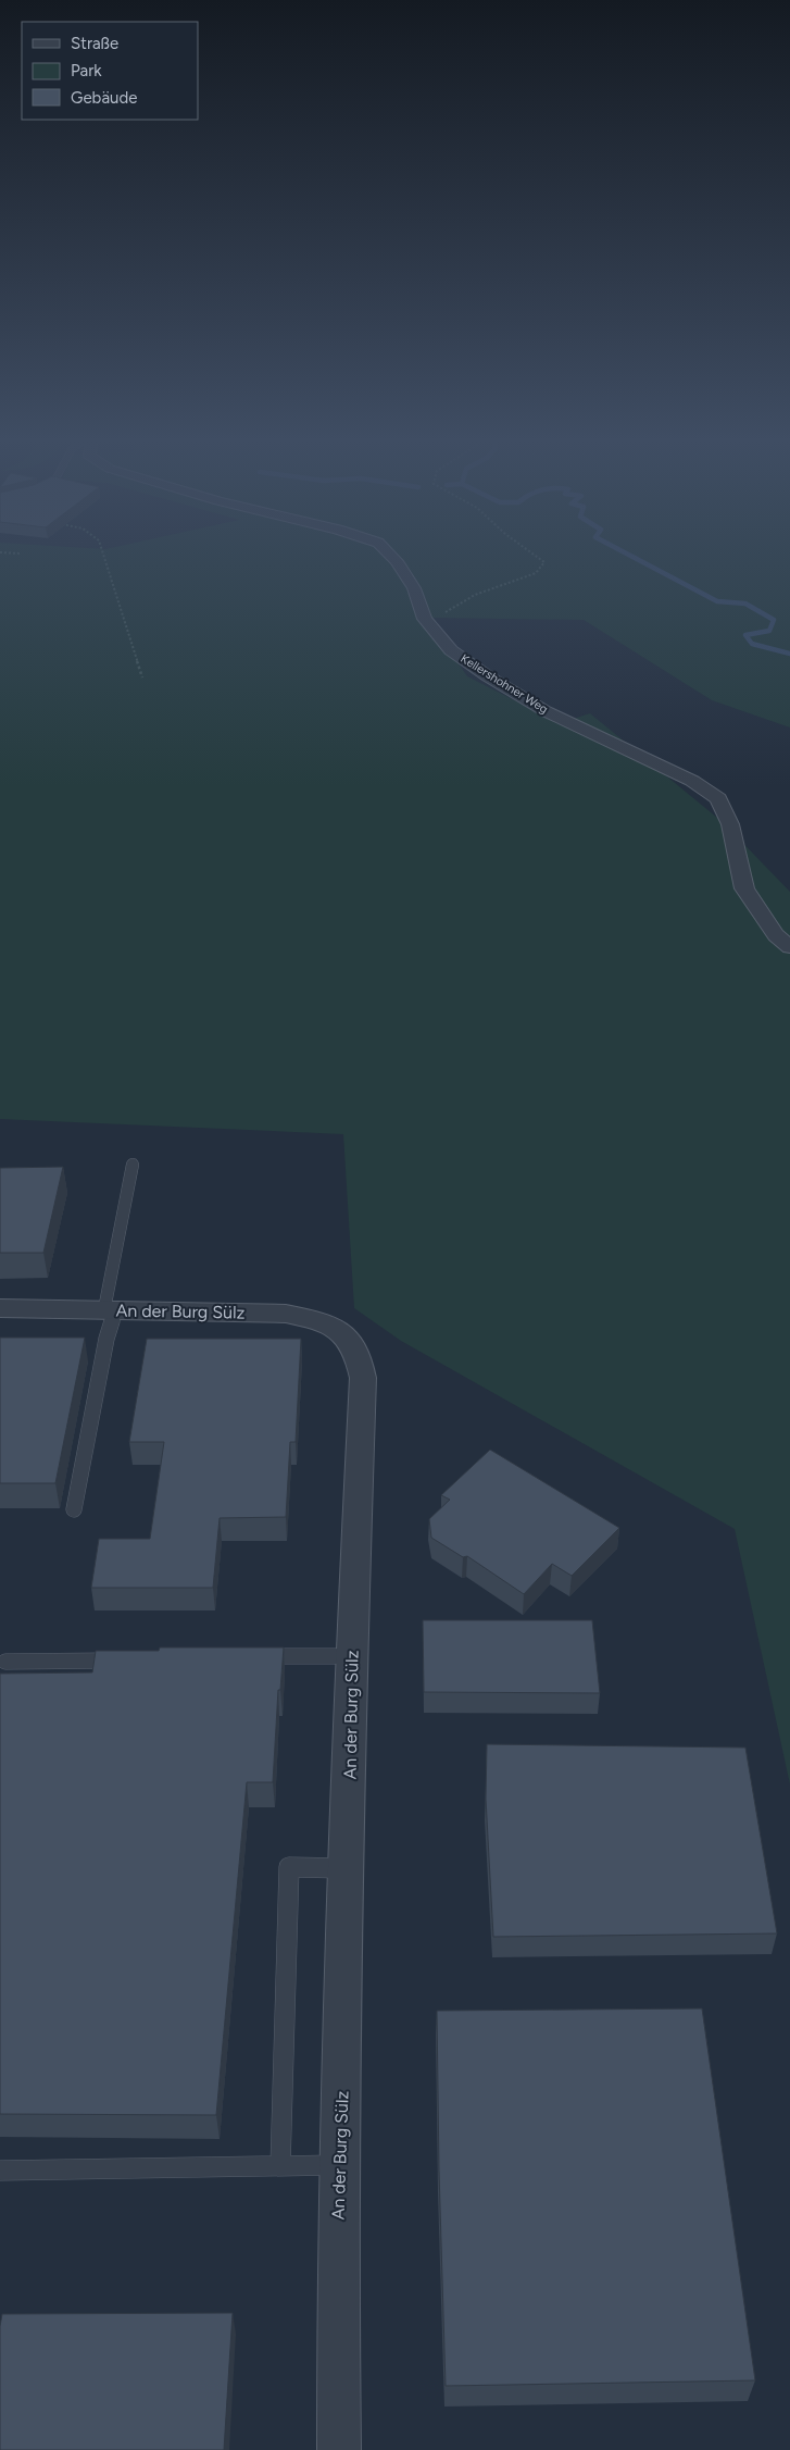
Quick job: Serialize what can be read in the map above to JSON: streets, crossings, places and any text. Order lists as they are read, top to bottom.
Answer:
{
  "streets": {
    "street": ["Kellershohner Weg", "An der Burg Sülz"]
  },
  "legend": ["Straße", "Park", "Gebäude"]
}
